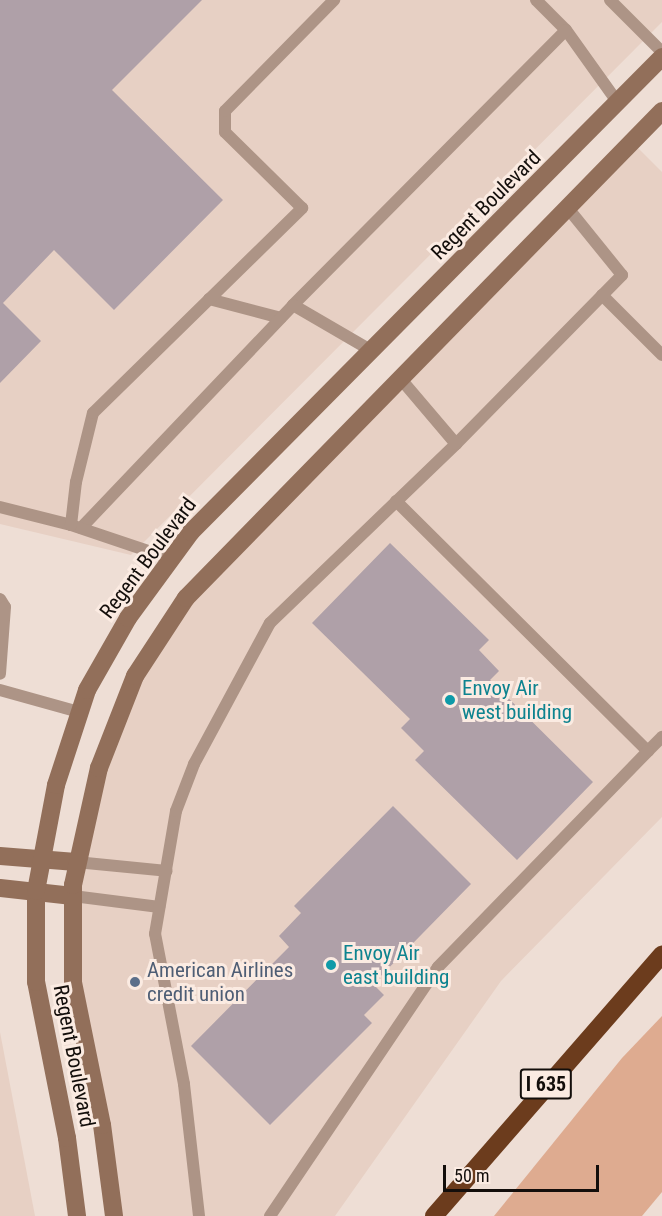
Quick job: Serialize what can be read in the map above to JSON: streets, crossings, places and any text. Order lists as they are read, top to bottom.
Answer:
{
  "streets": {
    "highway": ["I 635"],
    "street": ["Regent Boulevard"]
  },
  "places": ["Envoy Air west building", "Envoy Air east building", "American Airlines credit union"],
  "scale_bar": "50 m"
}
